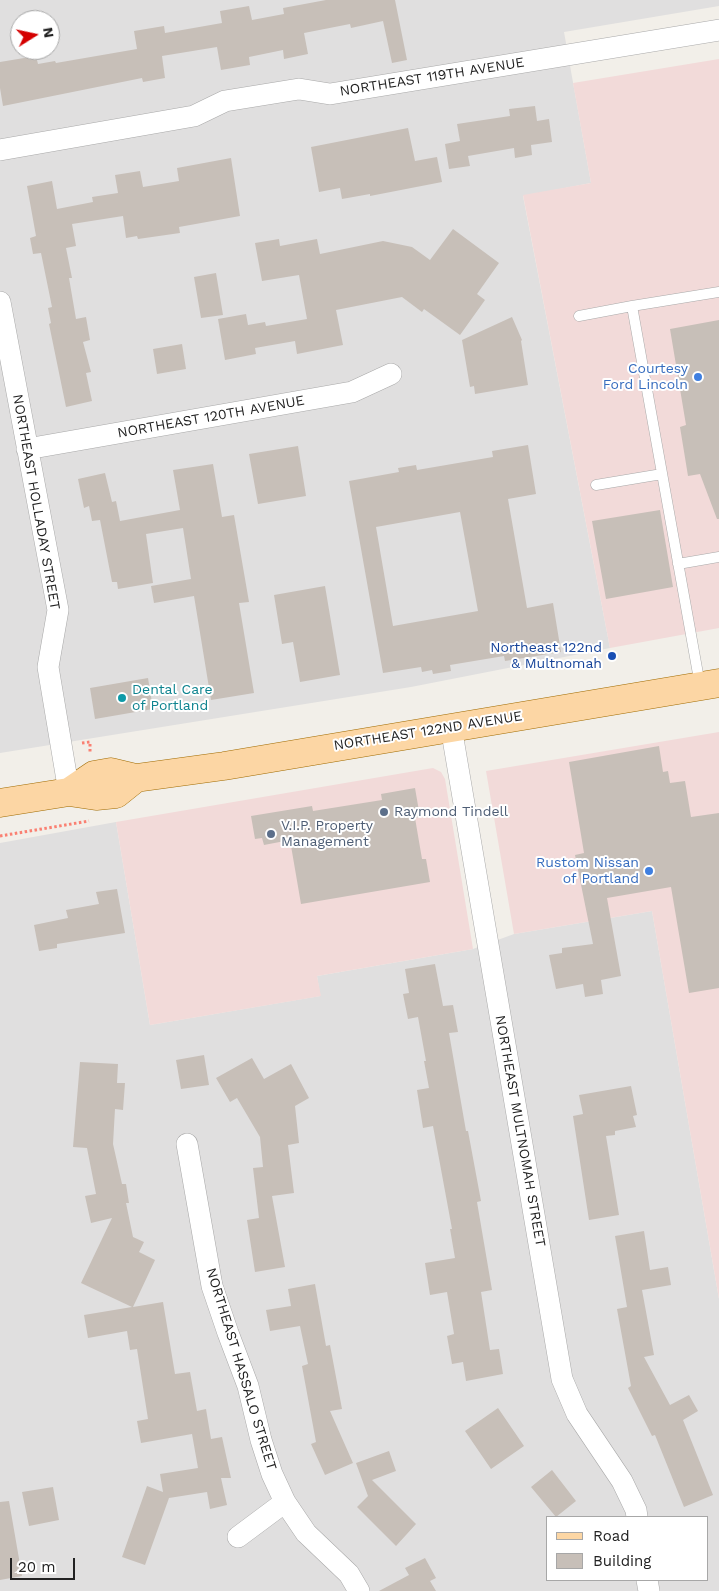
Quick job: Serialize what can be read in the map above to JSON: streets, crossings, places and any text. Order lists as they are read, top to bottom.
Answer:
{
  "streets": {
    "main road": ["NORTHEAST 122ND AVENUE"],
    "street": [
      "NORTHEAST 119TH AVENUE",
      "NORTHEAST 120TH AVENUE",
      "NORTHEAST HOLLADAY STREET",
      "NORTHEAST MULTNOMAH STREET",
      "NORTHEAST HASSALO STREET"
    ]
  },
  "crossings": [
    ["NORTHEAST 120TH AVENUE", "NORTHEAST HOLLADAY STREET"],
    ["NORTHEAST HOLLADAY STREET", "NORTHEAST 122ND AVENUE"],
    ["NORTHEAST 122ND AVENUE", "NORTHEAST MULTNOMAH STREET"]
  ],
  "places": [
    "Courtesy Ford Lincoln",
    "Northeast 122nd & Multnomah",
    "Dental Care of Portland",
    "Raymond Tindell",
    "V.I.P. Property Management",
    "Rustom Nissan of Portland"
  ],
  "legend": ["Road", "Building"],
  "scale_bar": "20 m",
  "north": "right"
}
